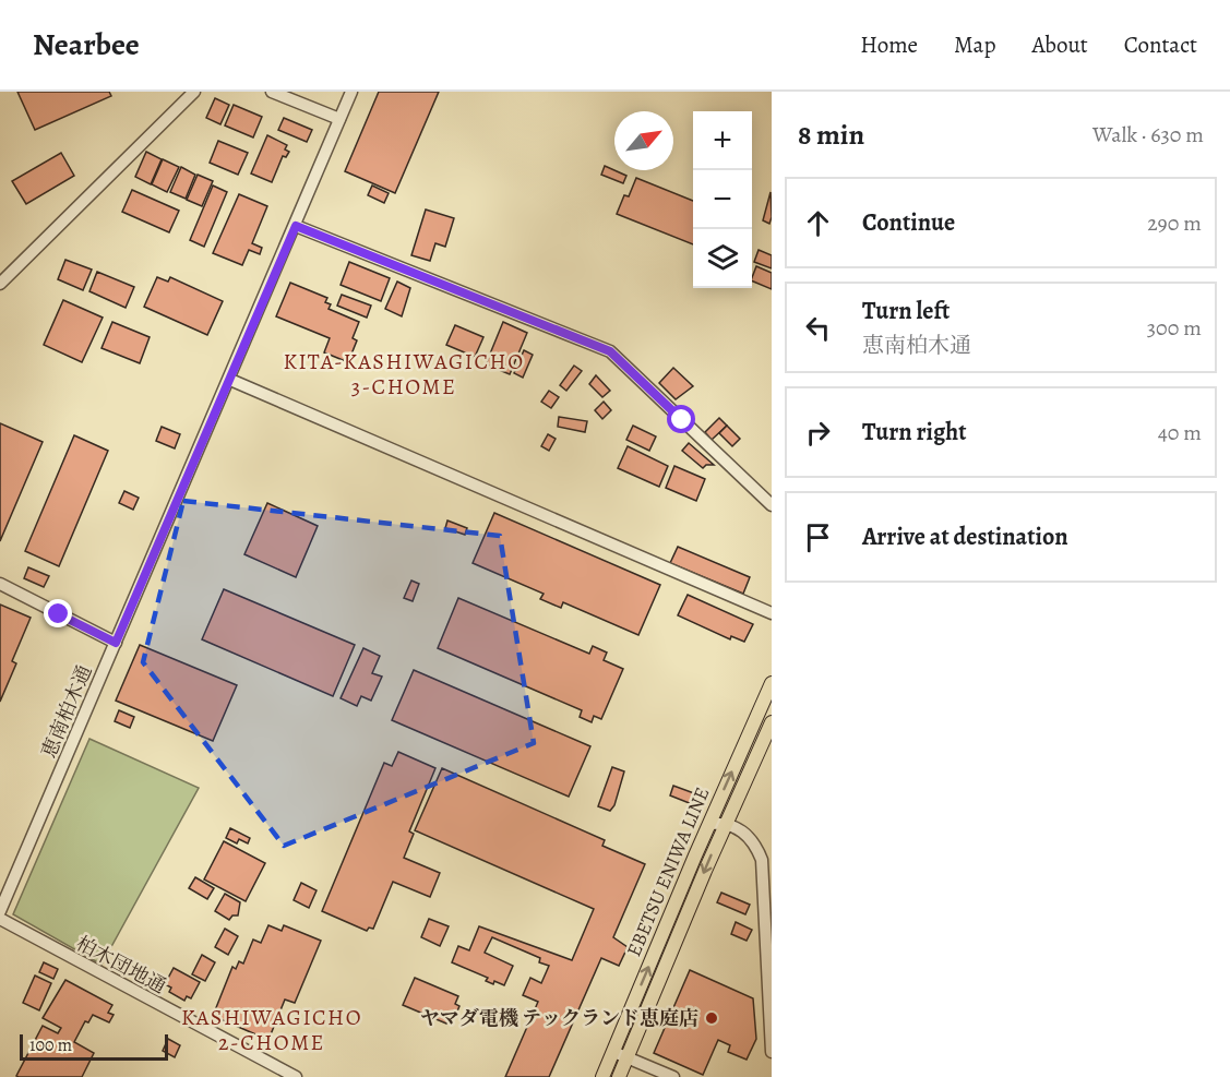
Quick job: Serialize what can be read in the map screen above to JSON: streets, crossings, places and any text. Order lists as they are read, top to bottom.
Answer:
{
  "streets": {
    "main road": ["EBETSU ENIWA LINE"],
    "street": ["恵南柏木通", "柏木団地通"]
  },
  "districts": ["KITA-KASHIWAGICHO 3-CHOME", "KASHIWAGICHO 2-CHOME"],
  "places": ["ヤマダ電機 テックランド恵庭店"],
  "scale_bar": "100 m",
  "north": "top right",
  "page": {
    "header": "Nearbee",
    "nav": [
      "Home",
      "Map",
      "About",
      "Contact"
    ],
    "heading": ["8 min", "Walk · 630 m"],
    "map_buttons": ["+", "−"],
    "list": [
      ["Continue", "290 m"],
      ["Turn left", "恵南柏木通", "300 m"],
      ["Turn right", "40 m"],
      "Arrive at destination"
    ],
    "scale": "100 m"
  }
}
